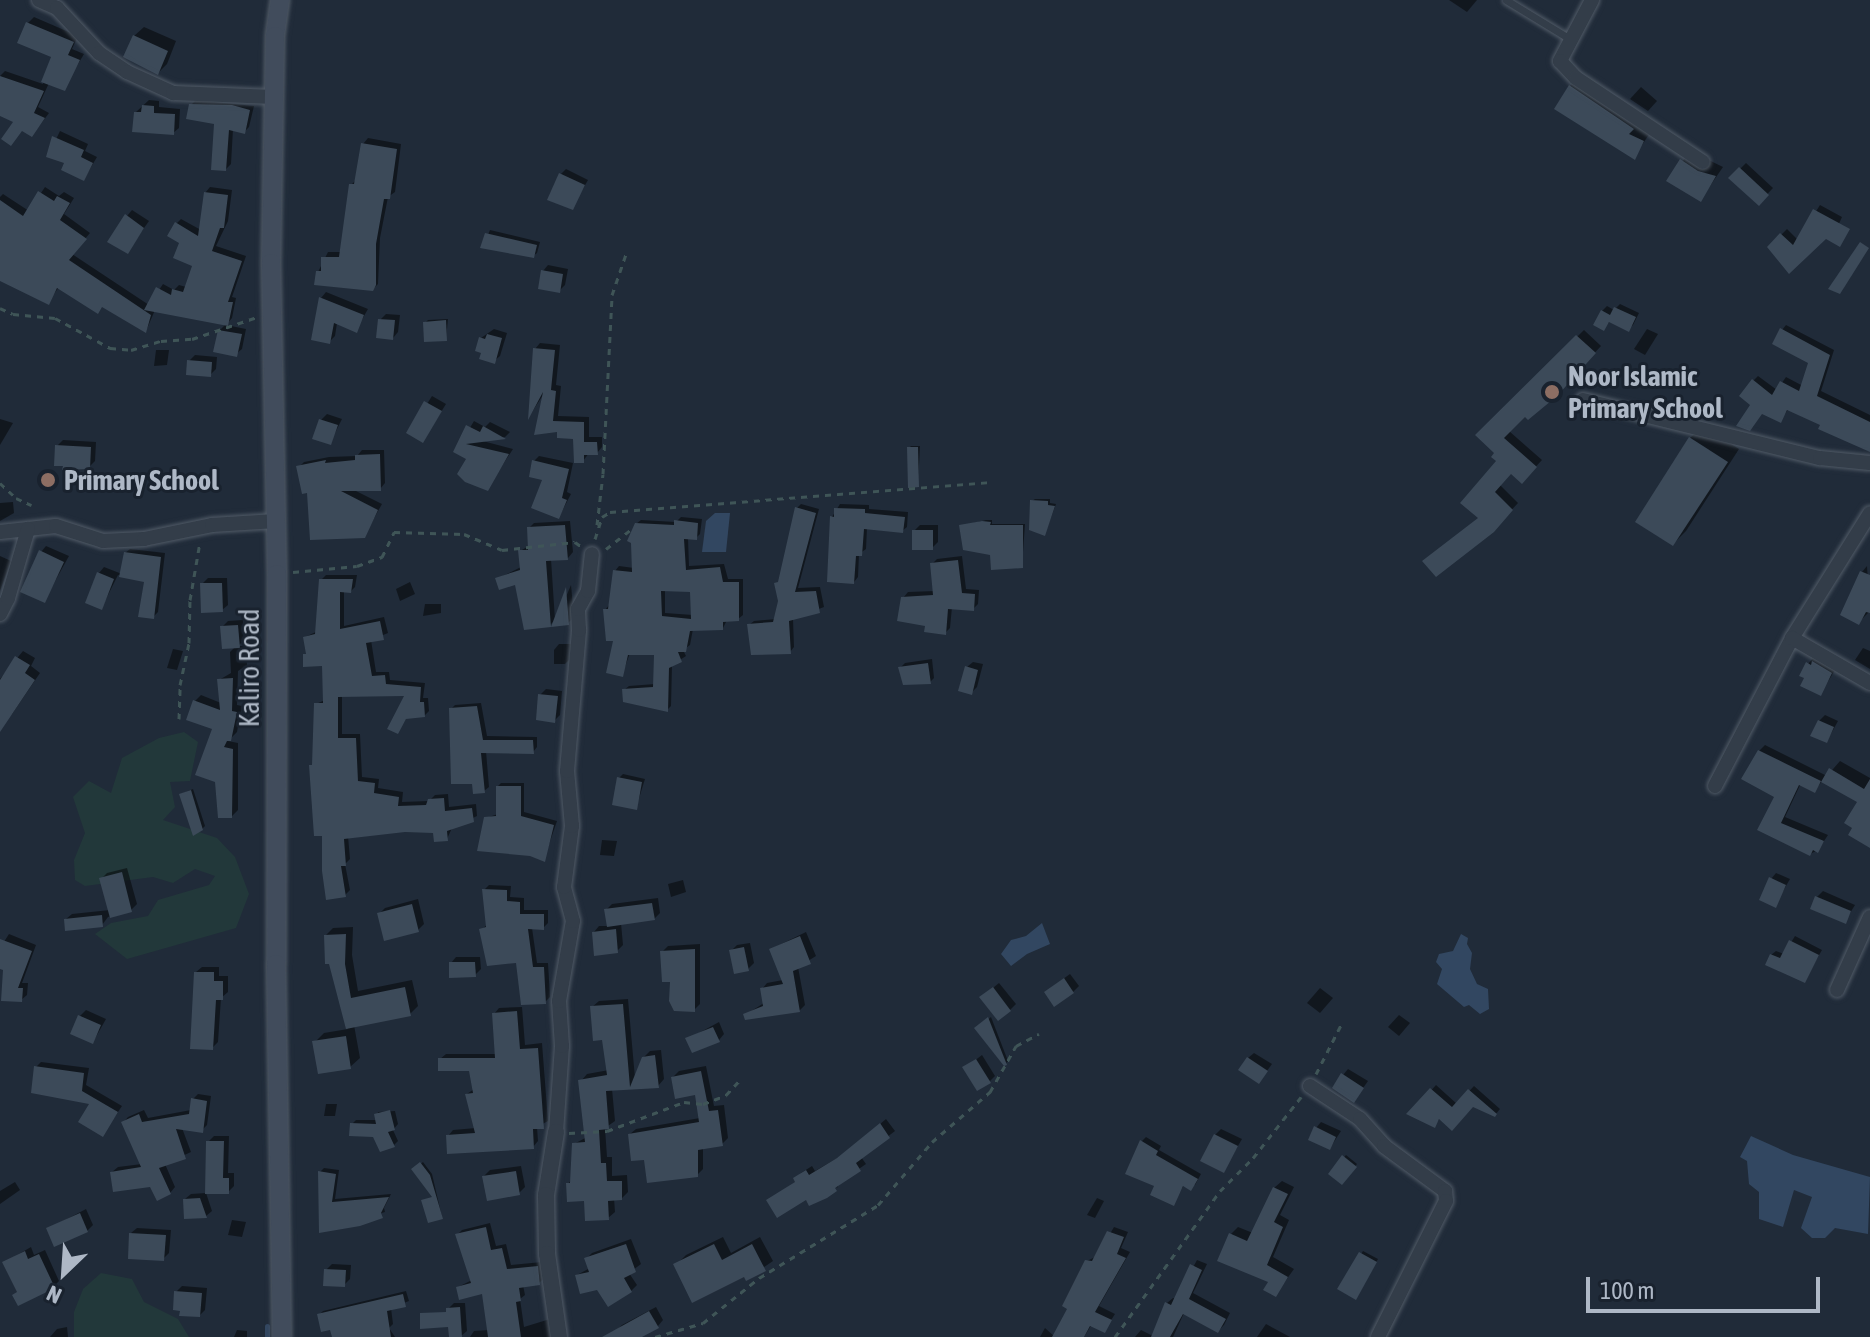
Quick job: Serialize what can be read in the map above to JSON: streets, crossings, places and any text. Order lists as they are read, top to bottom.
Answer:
{
  "streets": {
    "main road": ["Kaliro Road"]
  },
  "places": ["Noor Islamic Primary School", "Primary School"],
  "scale_bar": "100 m",
  "north": "bottom left"
}
